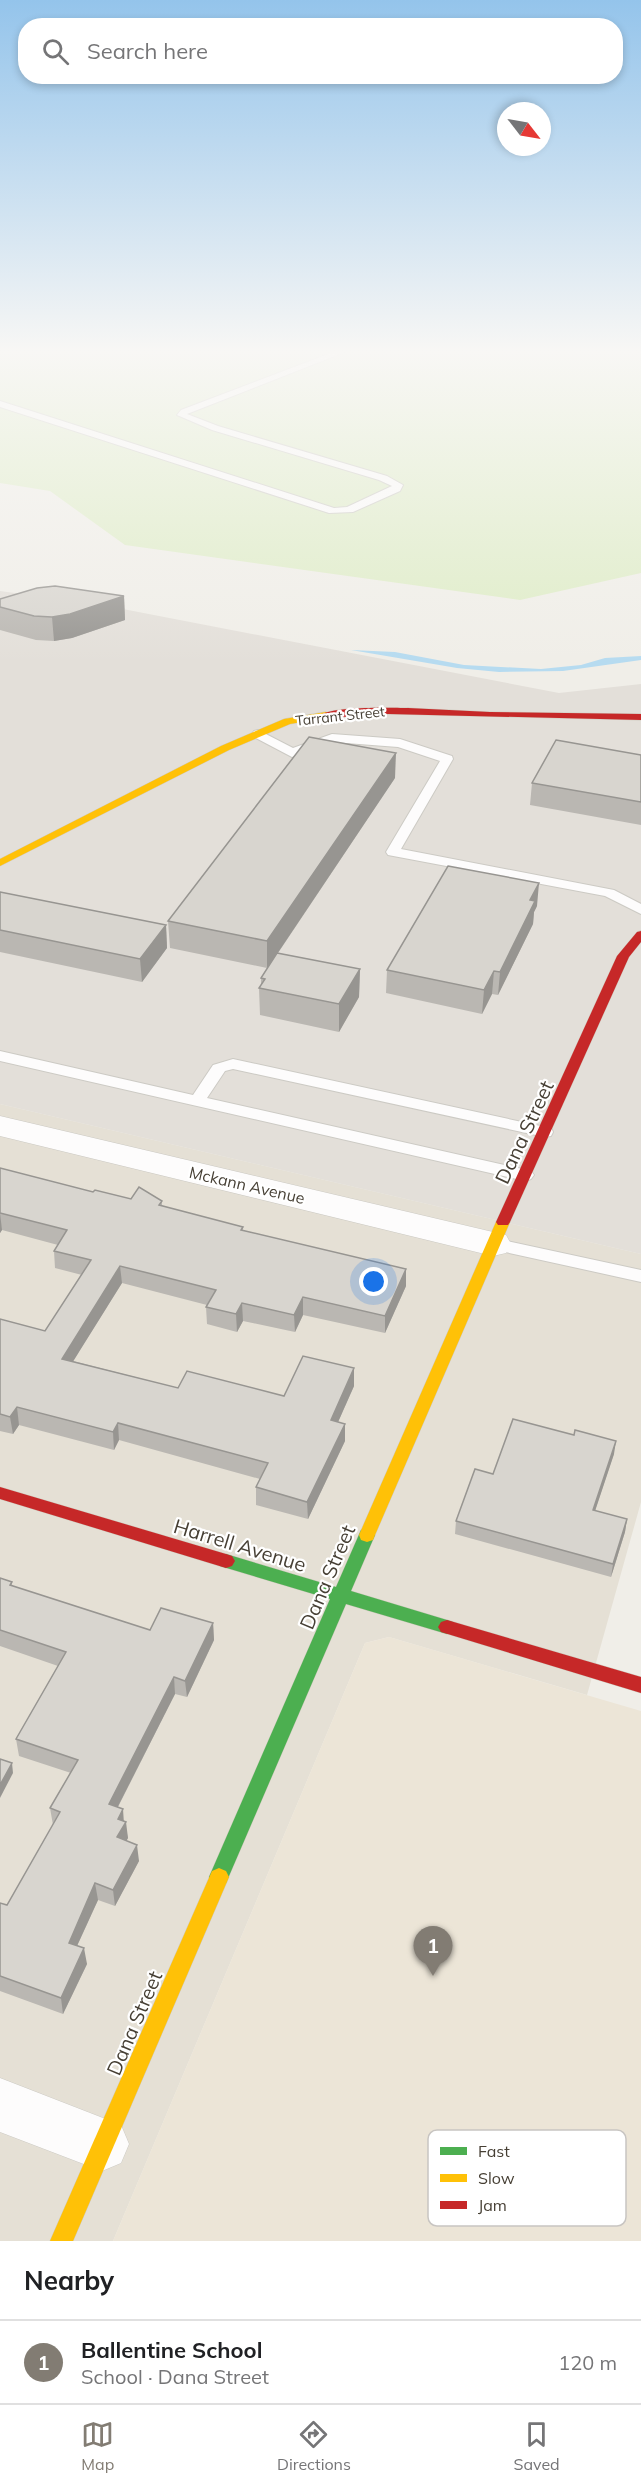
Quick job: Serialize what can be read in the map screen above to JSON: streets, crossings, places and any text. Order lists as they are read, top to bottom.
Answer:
{
  "streets": {
    "street": [
      "Tarrant Street",
      "Dana Street",
      "Mckann Avenue",
      "Harrell Avenue"
    ]
  },
  "crossings": [
    ["Dana Street", "Mckann Avenue"],
    ["Dana Street", "Harrell Avenue"]
  ],
  "legend": ["Fast", "Slow", "Jam"],
  "north": "bottom right",
  "page": {
    "search": "Search here",
    "pins": "1",
    "heading": "Nearby",
    "list": [
      {
        "mark": "1",
        "name": "Ballentine School",
        "note": "School · Dana Street",
        "value": "120 m"
      }
    ],
    "nav": ["Map", "Directions", "Saved"]
  }
}
